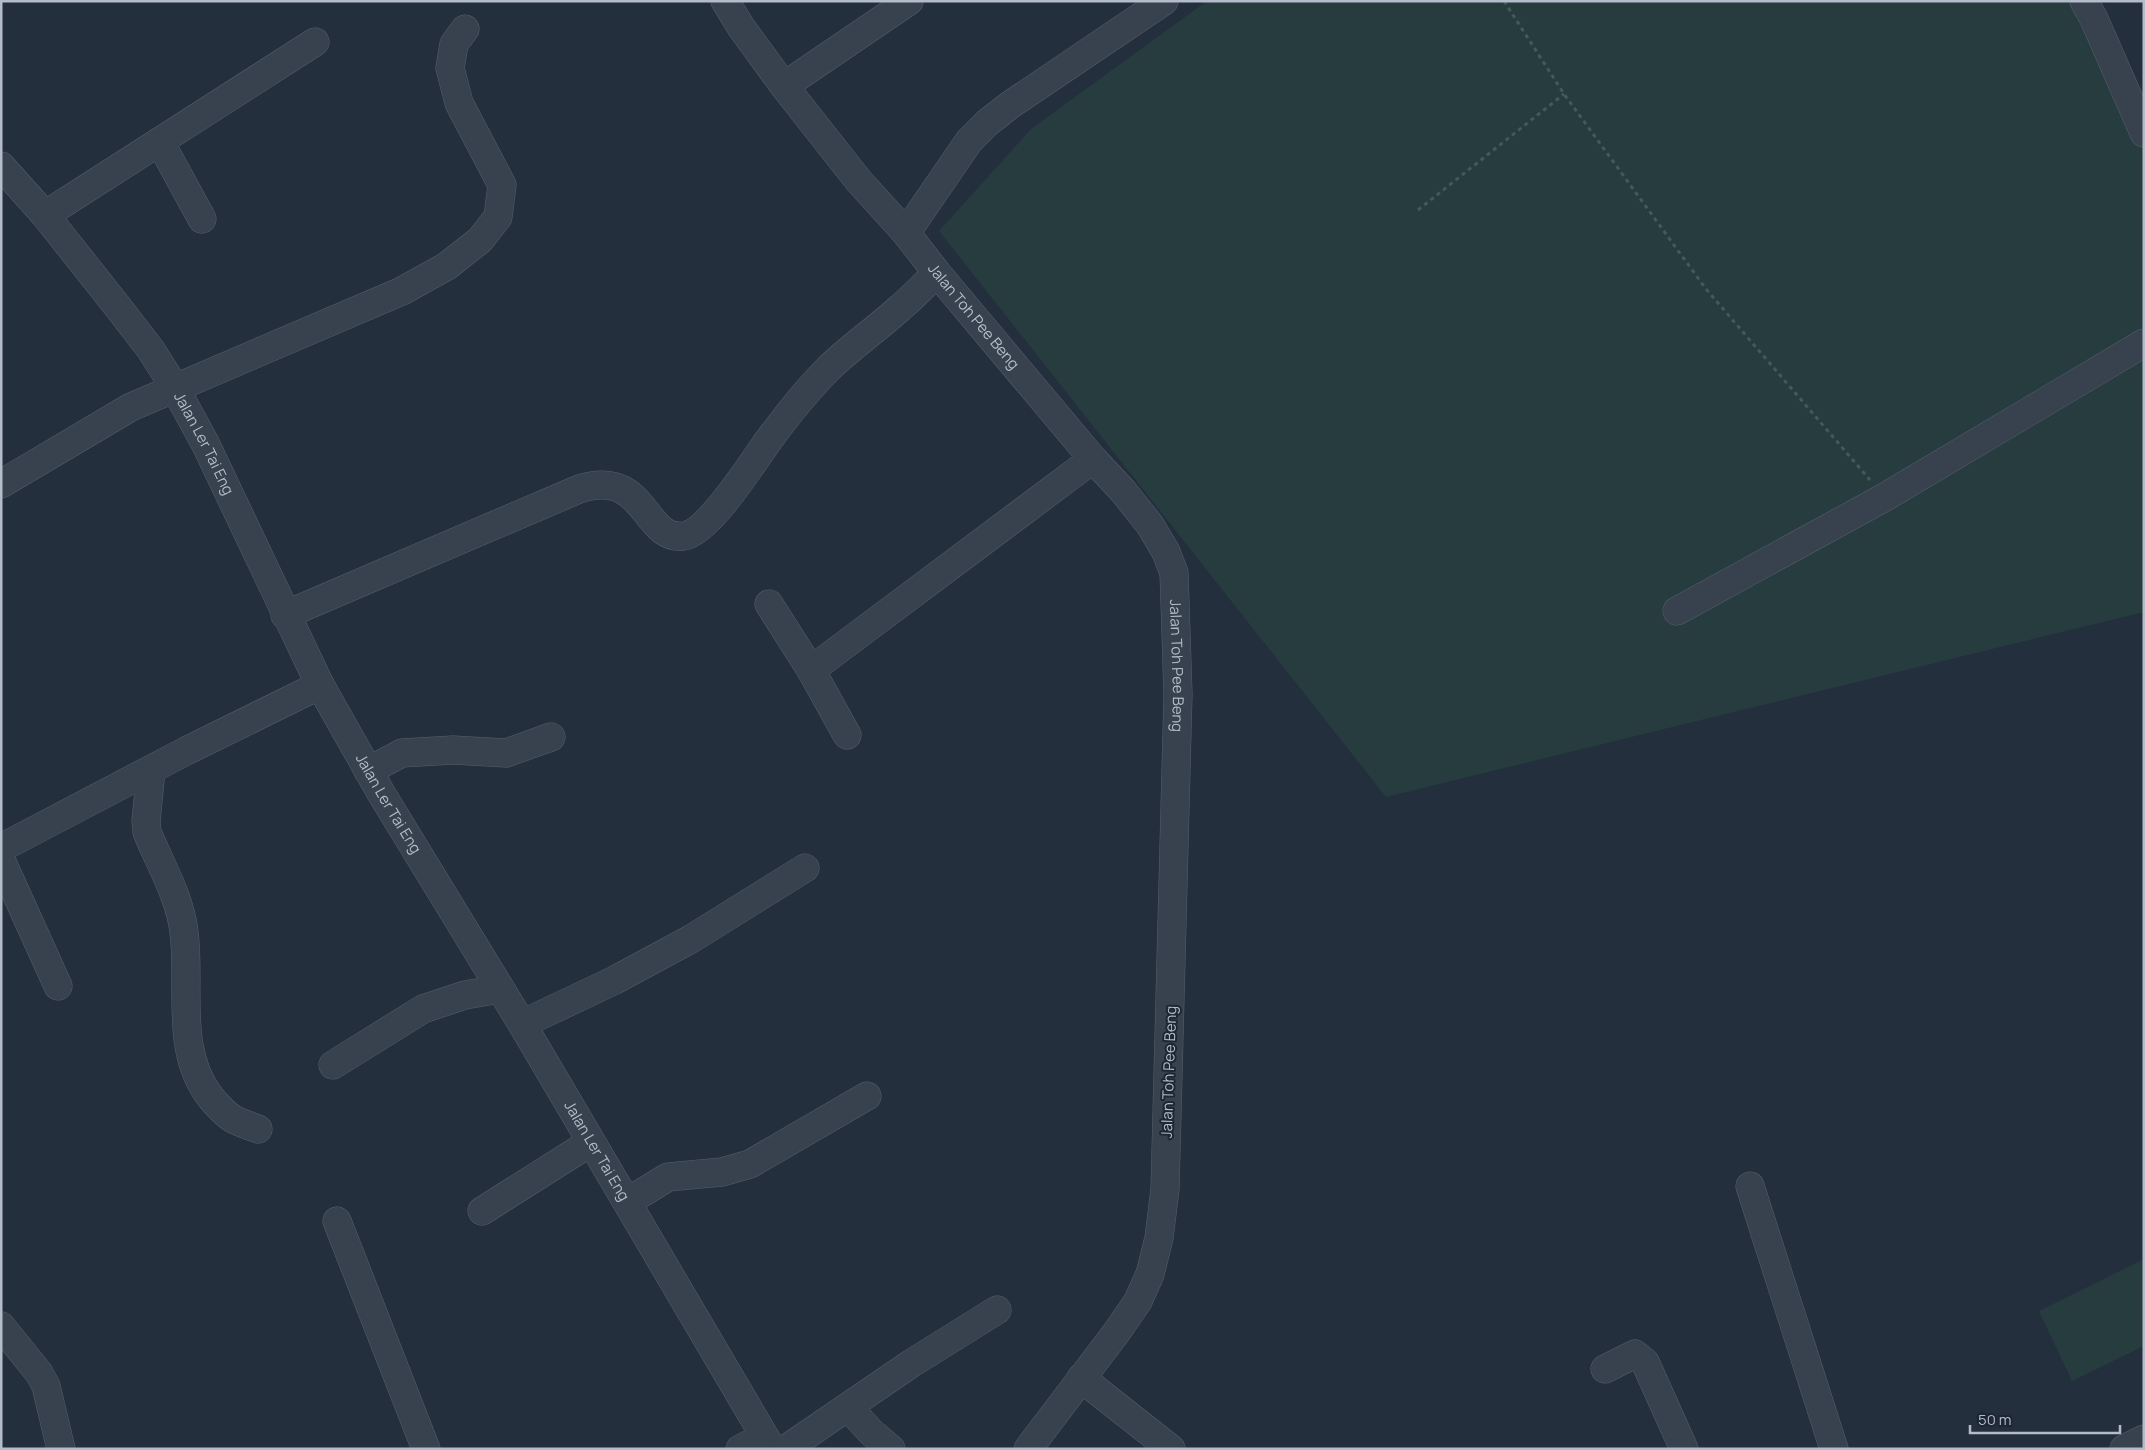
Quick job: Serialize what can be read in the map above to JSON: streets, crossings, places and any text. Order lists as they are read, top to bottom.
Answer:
{
  "streets": {
    "street": ["Jalan Toh Pee Beng", "Jalan Ler Tai Eng"]
  },
  "scale_bar": "50 m"
}
